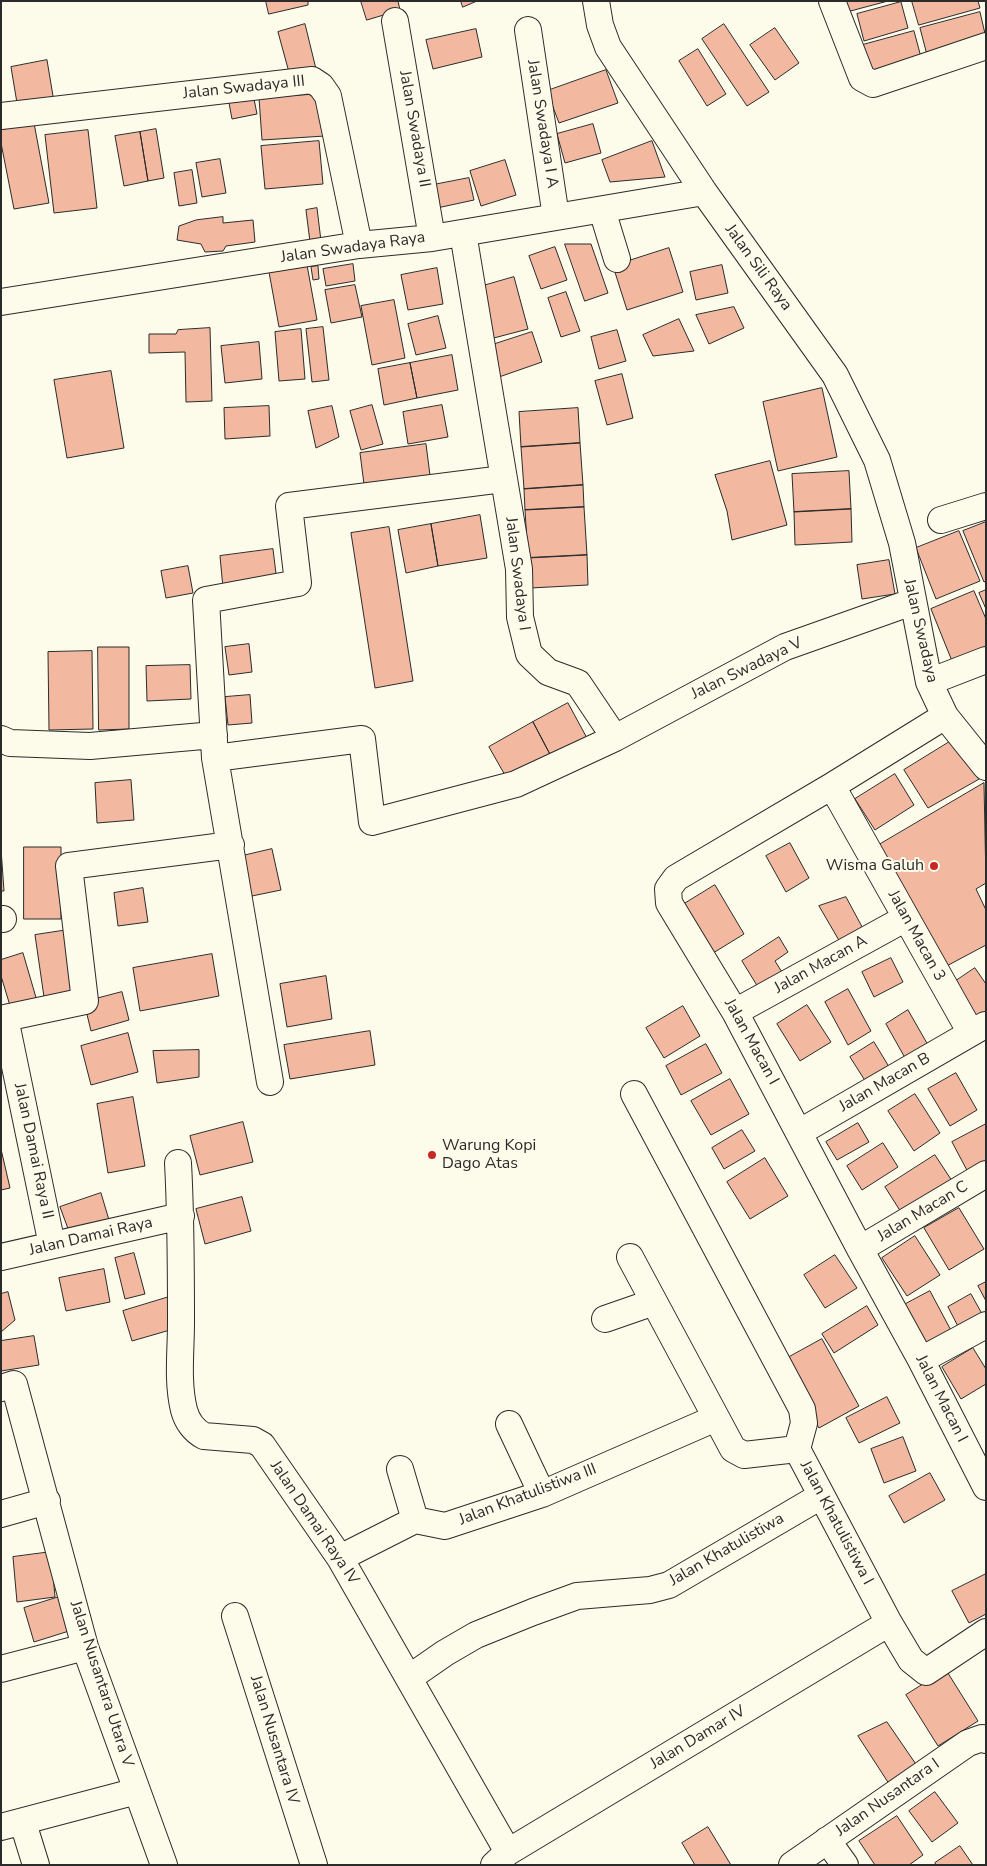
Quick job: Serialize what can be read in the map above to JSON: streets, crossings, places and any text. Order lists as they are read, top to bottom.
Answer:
{
  "streets": {
    "street": [
      "Jalan Swadaya III",
      "Jalan Swadaya I A",
      "Jalan Swadaya II",
      "Jalan Swadaya Raya",
      "Jalan Sili Raya",
      "Jalan Swadaya I",
      "Jalan Swadaya",
      "Jalan Swadaya V",
      "Jalan Macan 3",
      "Jalan Macan A",
      "Jalan Macan I",
      "Jalan Macan B",
      "Jalan Damai Raya II",
      "Jalan Macan C",
      "Jalan Damai Raya",
      "Jalan Khatulistiwa III",
      "Jalan Damai Raya IV",
      "Jalan Khatulistiwa I",
      "Jalan Khatulistiwa",
      "Jalan Nusantara Utara V",
      "Jalan Damar IV",
      "Jalan Nusantara IV",
      "Jalan Nusantara I"
    ]
  },
  "crossings": [
    ["Jalan Swadaya III", "Jalan Swadaya Raya"],
    ["Jalan Swadaya I A", "Jalan Swadaya Raya"],
    ["Jalan Swadaya II", "Jalan Swadaya Raya"],
    ["Jalan Swadaya Raya", "Jalan Sili Raya"],
    ["Jalan Swadaya Raya", "Jalan Swadaya I"],
    ["Jalan Sili Raya", "Jalan Swadaya"],
    ["Jalan Swadaya I", "Jalan Swadaya V"],
    ["Jalan Swadaya", "Jalan Swadaya V"],
    ["Jalan Swadaya", "Jalan Macan I"],
    ["Jalan Macan 3", "Jalan Macan A"],
    ["Jalan Macan 3", "Jalan Macan I"],
    ["Jalan Macan 3", "Jalan Macan B"],
    ["Jalan Macan A", "Jalan Macan I"],
    ["Jalan Macan I", "Jalan Macan B"],
    ["Jalan Macan I", "Jalan Macan C"],
    ["Jalan Damai Raya II", "Jalan Damai Raya"],
    ["Jalan Damai Raya", "Jalan Damai Raya IV"],
    ["Jalan Khatulistiwa III", "Jalan Khatulistiwa I"],
    ["Jalan Damai Raya IV", "Jalan Khatulistiwa"],
    ["Jalan Damai Raya IV", "Jalan Damar IV"],
    ["Jalan Khatulistiwa I", "Jalan Khatulistiwa"],
    ["Jalan Khatulistiwa I", "Jalan Damar IV"]
  ],
  "places": ["Wisma Galuh", "Warung Kopi Dago Atas"]
}
